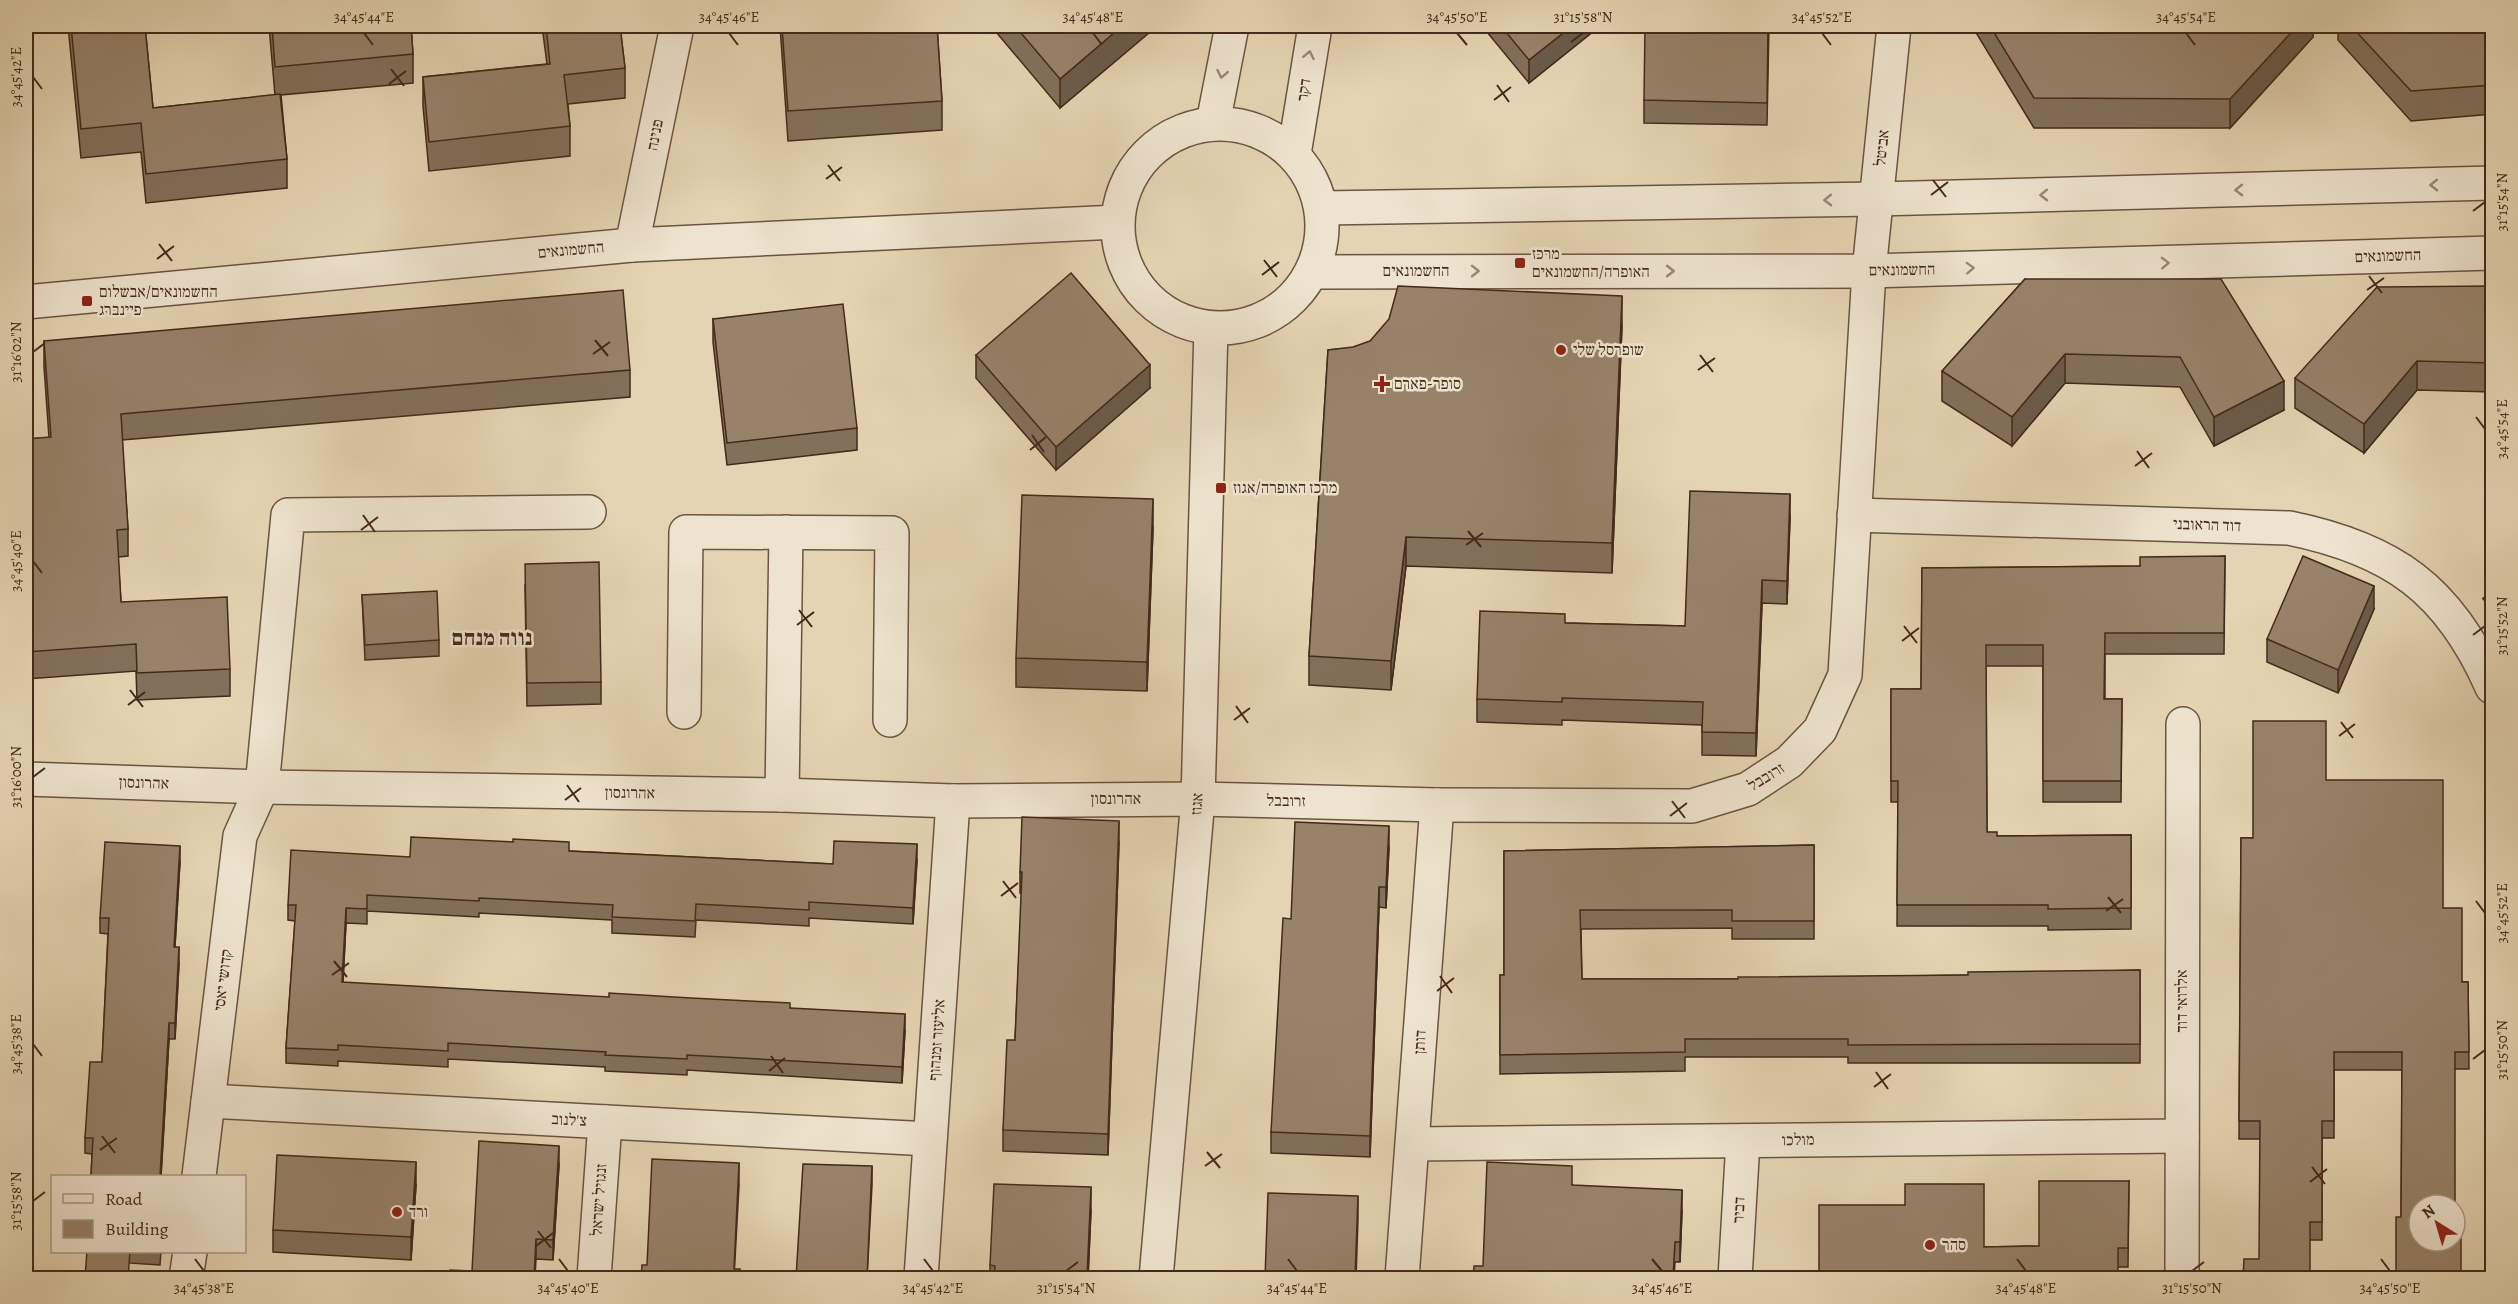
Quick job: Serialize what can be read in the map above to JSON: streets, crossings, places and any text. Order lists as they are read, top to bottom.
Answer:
{
  "streets": {
    "street": [
      "דקר",
      "פנינה",
      "אביטל",
      "החשמונאים",
      "דוד הראובני",
      "זרובבל",
      "אהרונסון",
      "אגוז",
      "קדושי יאסי",
      "אלרואי דוד",
      "אליעזר זמנהוף",
      "דותן",
      "צ'לנוב",
      "מולכו",
      "זנגויל ישראל",
      "דביר"
    ]
  },
  "crossings": [
    ["דקר", "החשמונאים"],
    ["דקר", "אגוז"],
    ["פנינה", "החשמונאים"],
    ["אביטל", "החשמונאים"],
    ["אביטל", "זרובבל"],
    ["החשמונאים", "זרובבל"],
    ["החשמונאים", "אגוז"],
    ["דוד הראובני", "זרובבל"],
    ["זרובבל", "אהרונסון"],
    ["זרובבל", "אגוז"],
    ["זרובבל", "דותן"],
    ["אהרונסון", "אגוז"],
    ["אהרונסון", "קדושי יאסי"],
    ["אהרונסון", "אליעזר זמנהוף"],
    ["קדושי יאסי", "צ'לנוב"],
    ["אלרואי דוד", "מולכו"],
    ["אליעזר זמנהוף", "צ'לנוב"],
    ["דותן", "מולכו"],
    ["צ'לנוב", "זנגויל ישראל"],
    ["מולכו", "דביר"]
  ],
  "districts": ["נווה מנחם"],
  "places": {
    "transit": ["מרכז האופרה/החשמונאים", "החשמונאים/אבשלום פיינברג", "מרכז האופרה/אגוז"],
    "other": ["שופרסל שלי", "ורד", "סהר"],
    "health": ["סופר-פארם"]
  },
  "legend": ["Road", "Building"],
  "north": "top left",
  "coordinates": [
    "34°45'44\"E",
    "34°45'46\"E",
    "34°45'48\"E",
    "34°45'50\"E",
    "31°15'58\"N",
    "34°45'52\"E",
    "34°45'54\"E",
    "34°45'42\"E",
    "31°15'54\"N",
    "31°16'02\"N",
    "34°45'40\"E",
    "31°15'52\"N",
    "31°16'00\"N",
    "34°45'38\"E",
    "31°15'50\"N"
  ]
}
